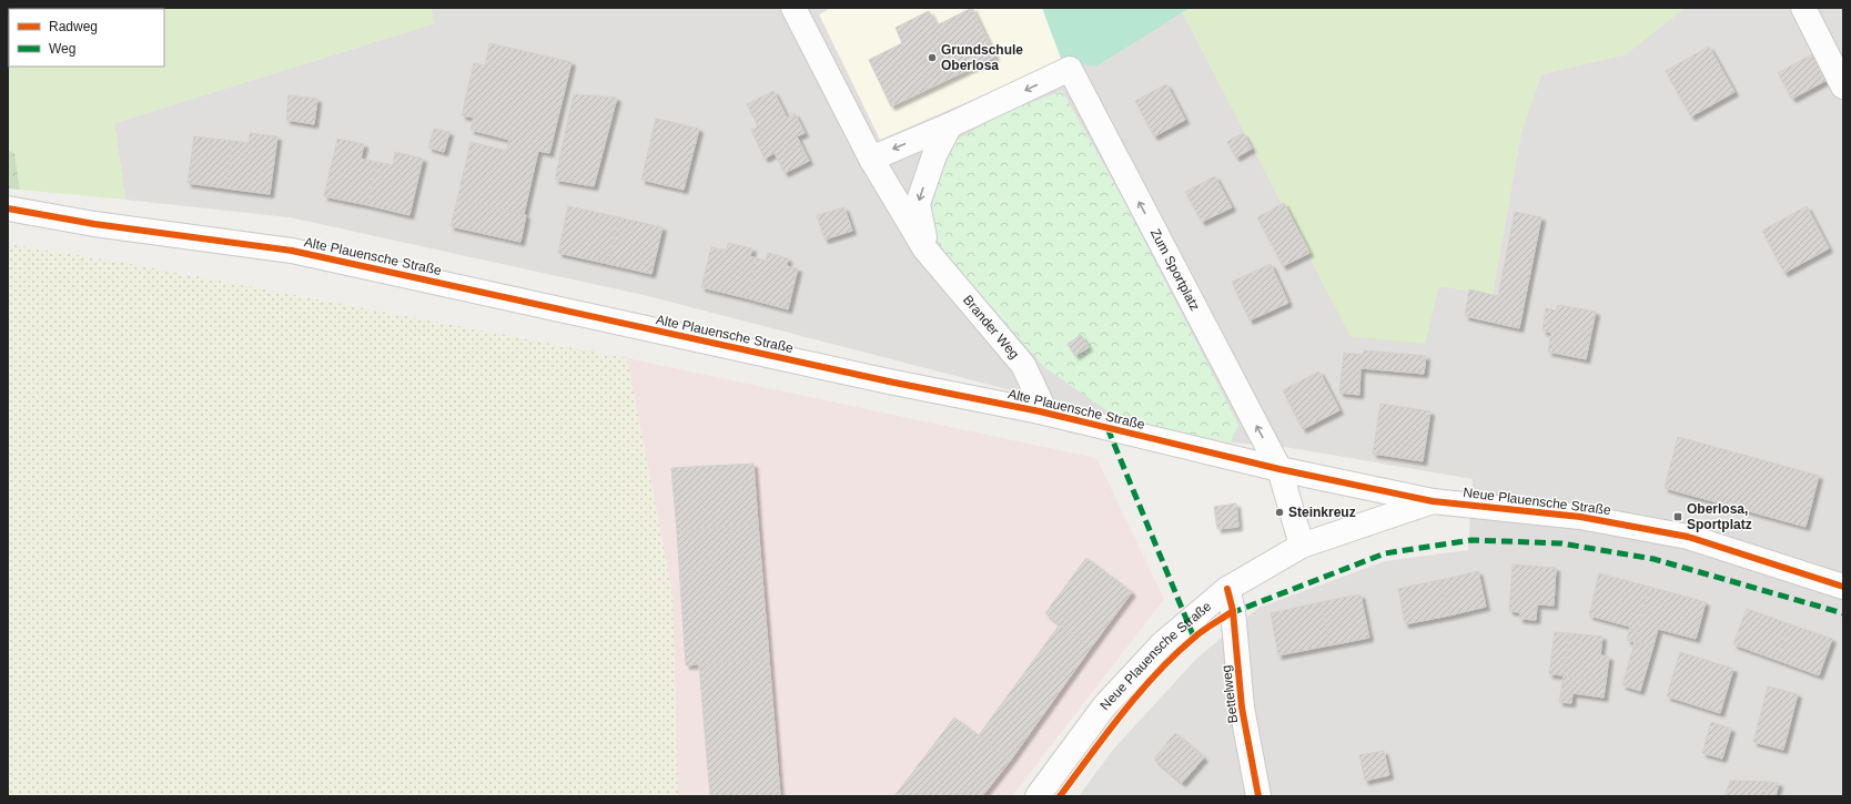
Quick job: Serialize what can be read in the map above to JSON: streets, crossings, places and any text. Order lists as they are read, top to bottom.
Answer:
{
  "streets": {
    "street": [
      "Alte Plauensche Straße",
      "Zum Sportplatz",
      "Brander Weg",
      "Neue Plauensche Straße",
      "Bettelweg"
    ]
  },
  "crossings": [
    ["Alte Plauensche Straße", "Zum Sportplatz"],
    ["Alte Plauensche Straße", "Brander Weg"],
    ["Alte Plauensche Straße", "Neue Plauensche Straße"],
    ["Neue Plauensche Straße", "Bettelweg"]
  ],
  "one_way": ["Zum Sportplatz"],
  "places": {
    "other": ["Grundschule Oberlosa", "Steinkreuz"],
    "transit": ["Oberlosa, Sportplatz"]
  },
  "legend": ["Radweg", "Weg"]
}
